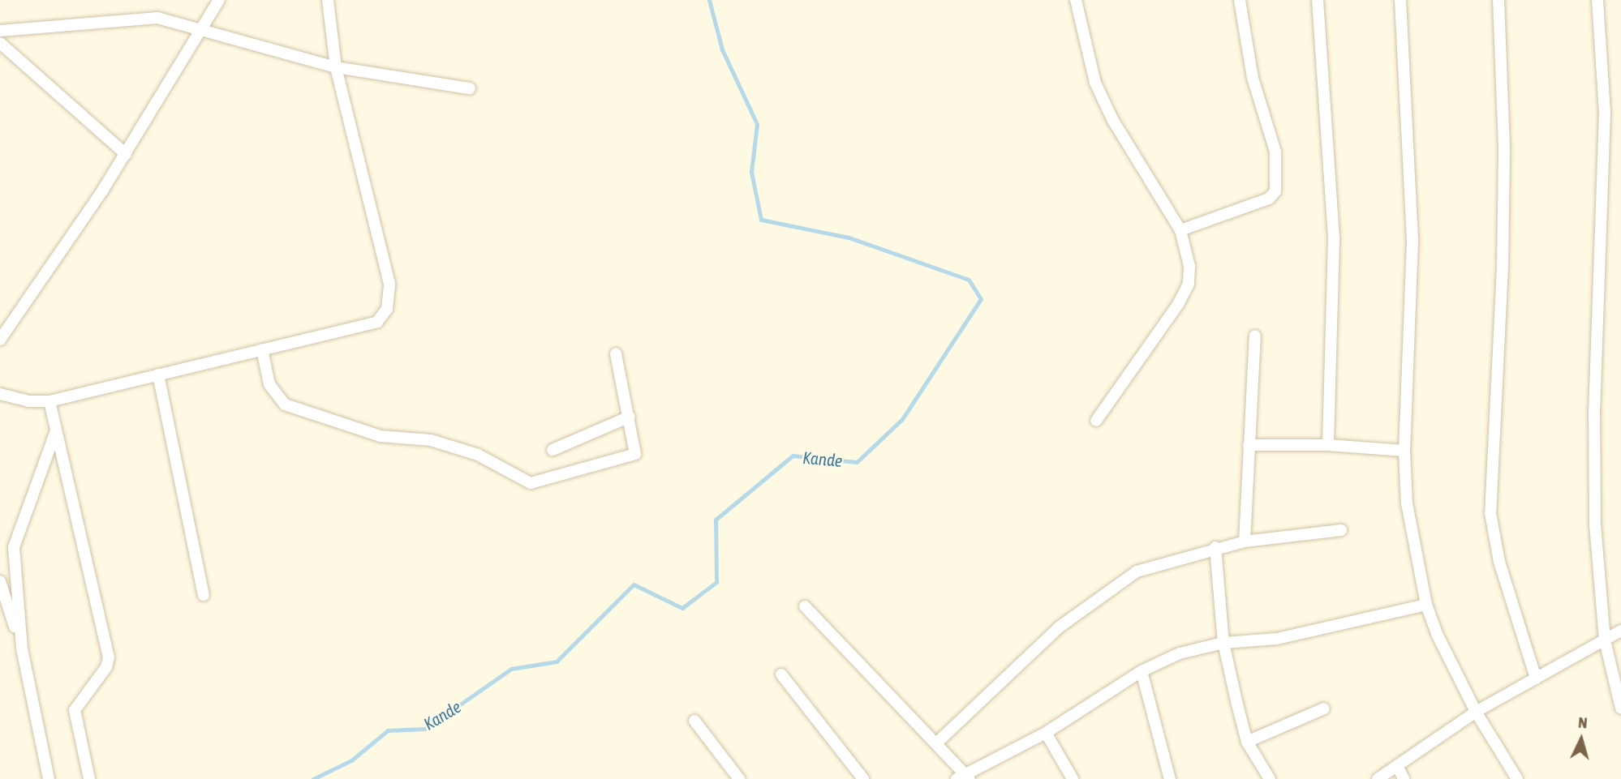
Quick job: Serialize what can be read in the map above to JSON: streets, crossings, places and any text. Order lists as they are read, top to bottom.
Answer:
{
  "water": ["Kande"],
  "north": "top"
}
